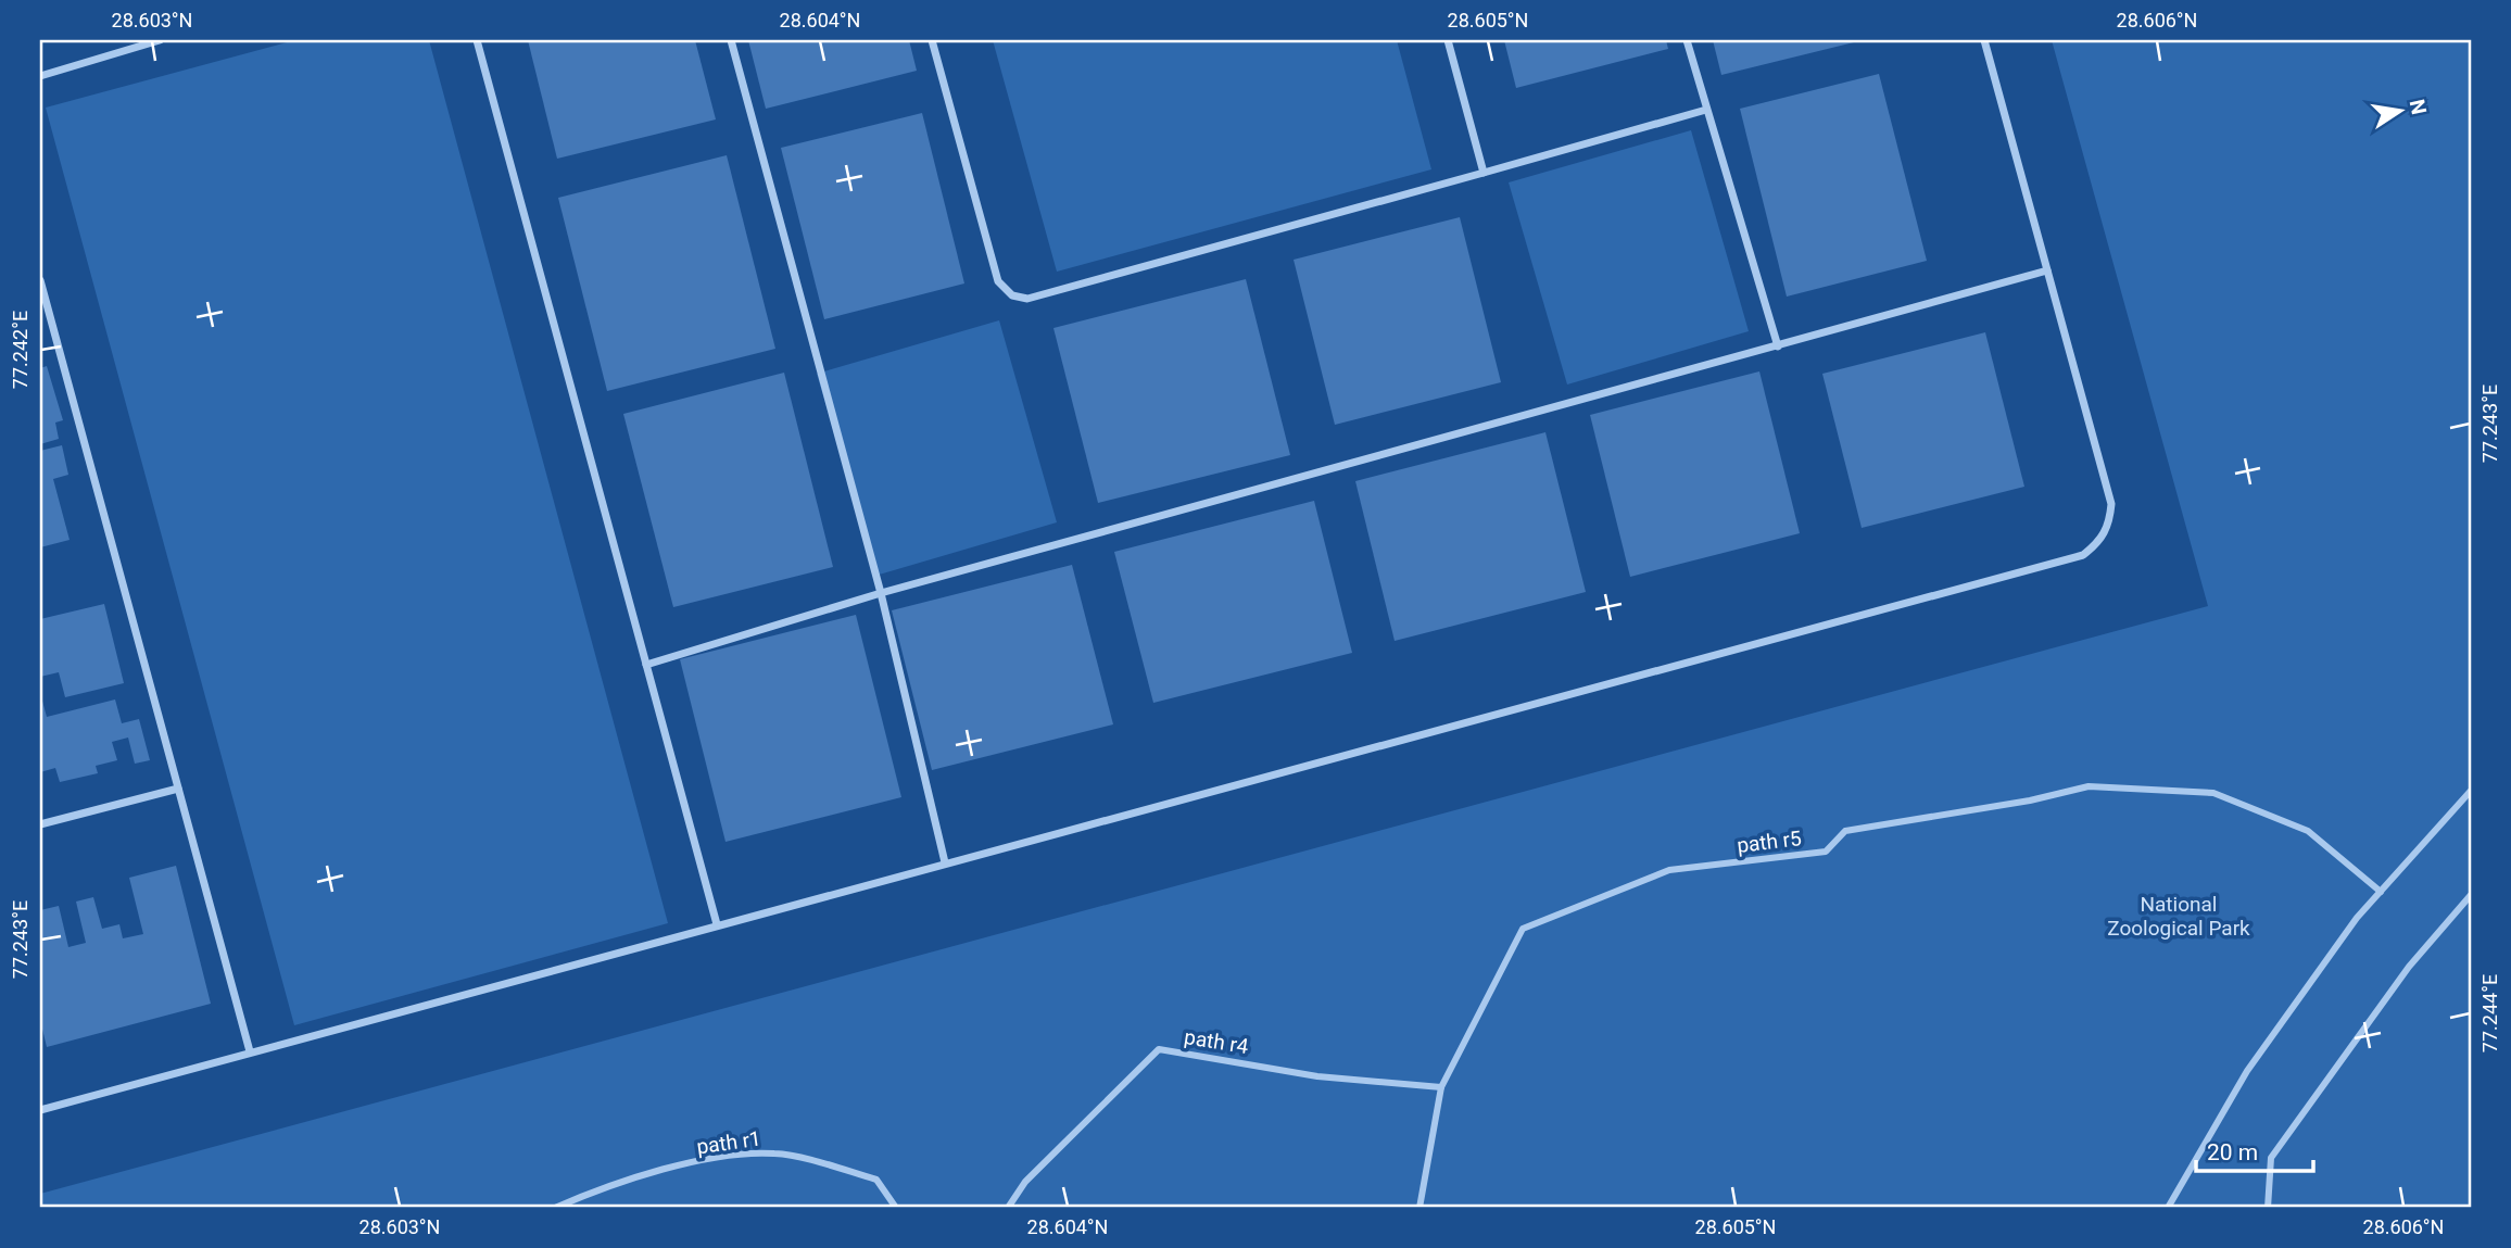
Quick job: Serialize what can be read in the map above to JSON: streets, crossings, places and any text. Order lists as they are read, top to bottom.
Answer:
{
  "streets": {
    "street": ["path r5", "path r4", "path r1"]
  },
  "crossings": [
    ["path r5", "path r4"]
  ],
  "parks": ["National Zoological Park"],
  "scale_bar": "20 m",
  "north": "right",
  "coordinates": [
    "28.603°N",
    "28.604°N",
    "28.605°N",
    "28.606°N",
    "77.242°E",
    "77.243°E",
    "77.244°E"
  ]
}
